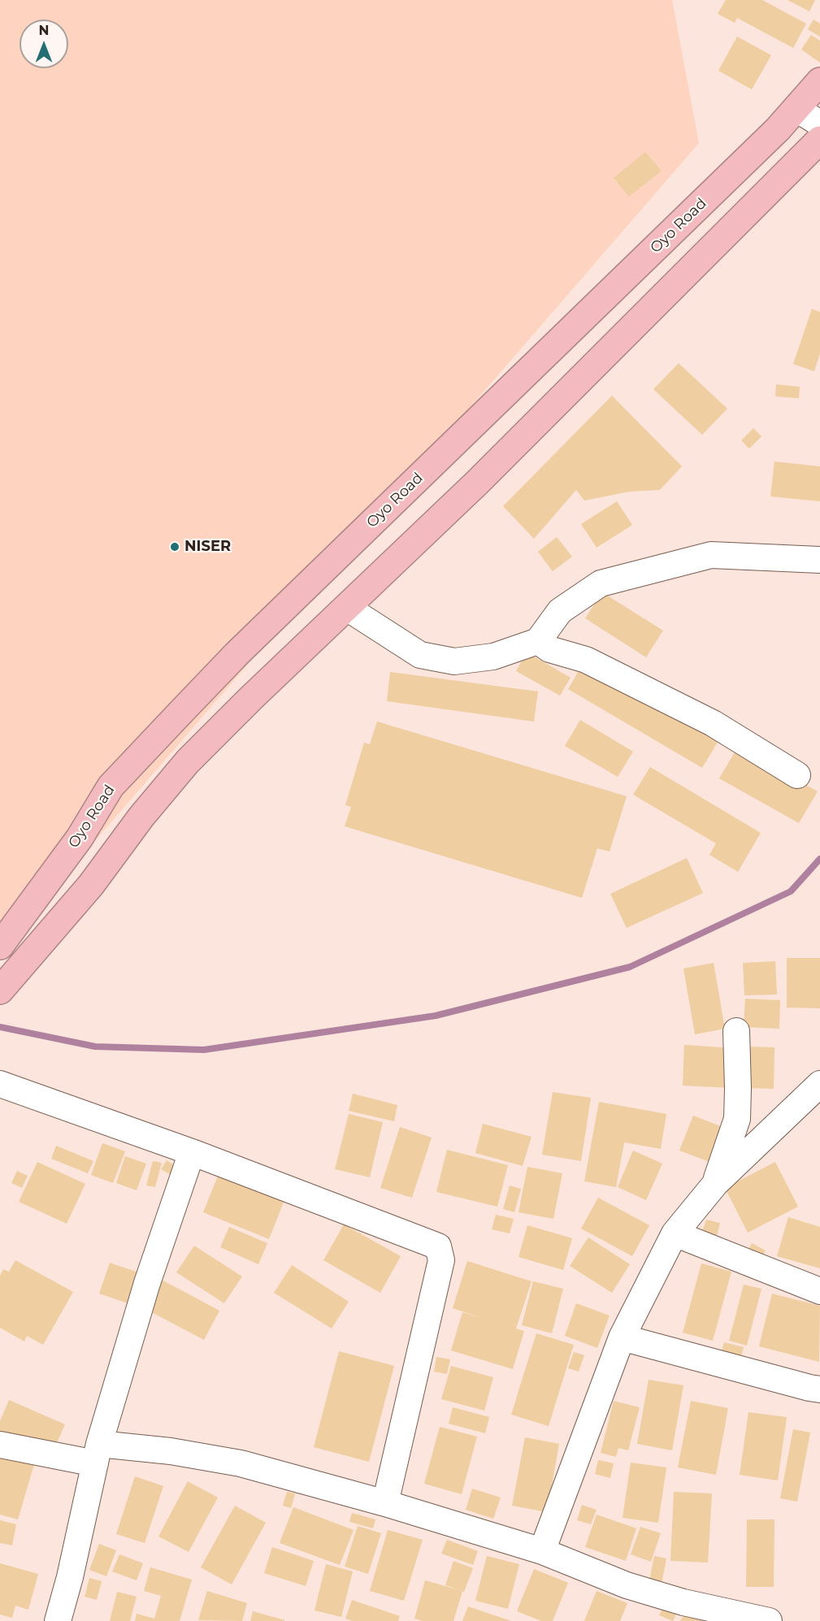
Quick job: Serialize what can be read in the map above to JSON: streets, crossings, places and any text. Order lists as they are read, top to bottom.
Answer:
{
  "streets": {
    "highway": ["Oyo Road"]
  },
  "places": ["NISER"],
  "north": "top"
}
